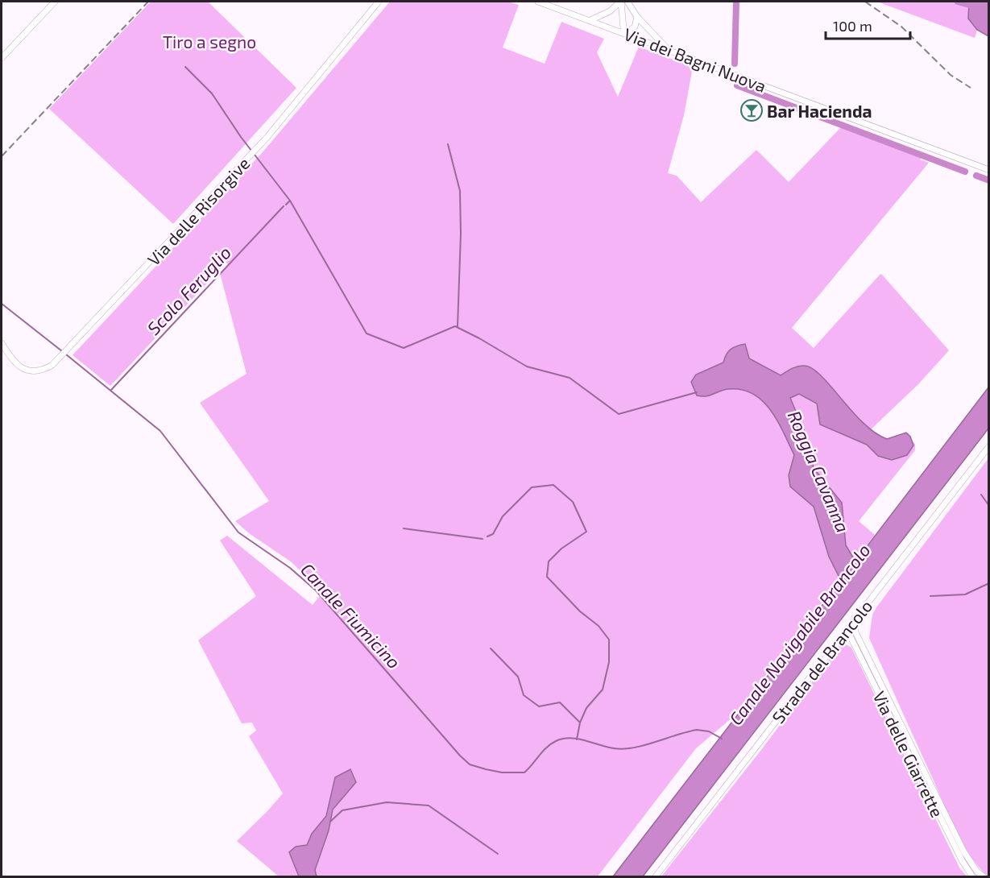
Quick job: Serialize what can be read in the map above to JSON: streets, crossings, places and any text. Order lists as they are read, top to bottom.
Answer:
{
  "streets": {
    "street": [
      "Via dei Bagni Nuova",
      "Via delle Risorgive",
      "Strada del Brancolo",
      "Via delle Giarrette"
    ]
  },
  "crossings": [
    ["Strada del Brancolo", "Via delle Giarrette"]
  ],
  "water": [
    "Scolo Feruglio",
    "Roggia Cavanna",
    "Canale Fiumicino",
    "Canale Navigabile Brancolo"
  ],
  "parks": ["Tiro a segno"],
  "places": {
    "bar": ["Bar Hacienda"]
  },
  "scale_bar": "100 m"
}
